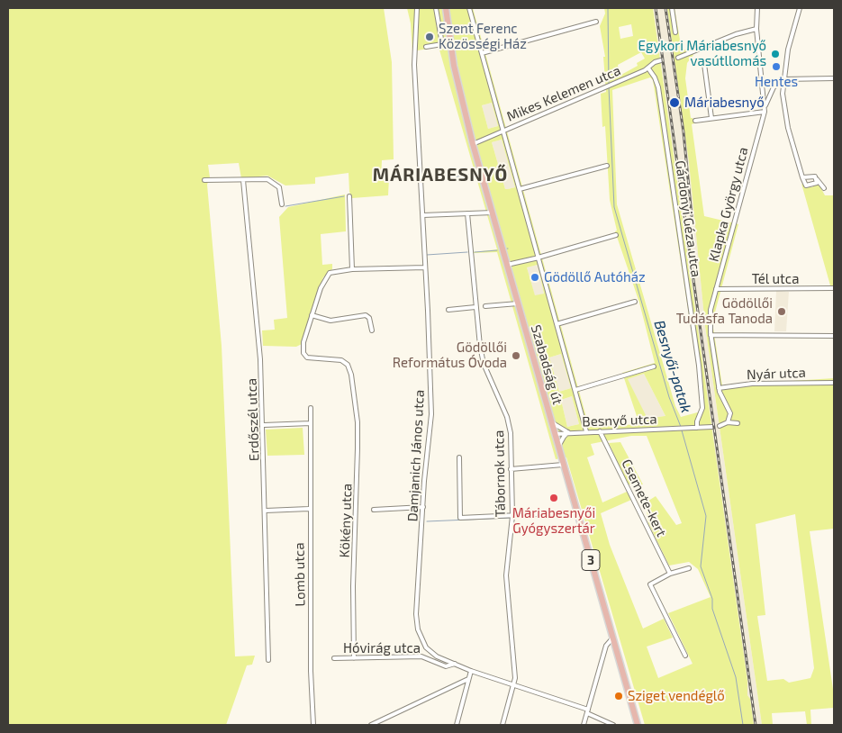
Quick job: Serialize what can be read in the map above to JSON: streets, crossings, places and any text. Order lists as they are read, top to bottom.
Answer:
{
  "streets": {
    "main road": ["Szabadság út", "3"],
    "street": [
      "Mikes Kelemen utca",
      "Klapka György utca",
      "Gárdonyi Géza utca",
      "Tél utca",
      "Nyár utca",
      "Erdőszél utca",
      "Besnyő utca",
      "Damjanich János utca",
      "Tábornok utca",
      "Csemete-kert",
      "Kökény utca",
      "Lomb utca",
      "Hóvirág utca"
    ]
  },
  "crossings": [
    ["Mikes Kelemen utca", "Gárdonyi Géza utca"],
    ["Mikes Kelemen utca", "Szabadság út"],
    ["Klapka György utca", "Tél utca"],
    ["Klapka György utca", "Nyár utca"],
    ["Gárdonyi Géza utca", "Besnyő utca"],
    ["Szabadság út", "Besnyő utca"],
    ["Besnyő utca", "Csemete-kert"],
    ["Damjanich János utca", "Tábornok utca"],
    ["Damjanich János utca", "Hóvirág utca"],
    ["Kökény utca", "Hóvirág utca"]
  ],
  "districts": ["MÁRIABESNYŐ"],
  "water": ["Besnyői-patak"],
  "places": [
    "Szent Ferenc Közösségi Ház",
    "Egykori Máriabesnyő vasútllomás",
    "Hentes",
    "Máriabesnyő",
    "Gödöllő Autóház",
    "Gödöllői Tudásfa Tanoda",
    "Gödöllői Református Óvoda",
    "Máriabesnyői Gyógyszertár",
    "Sziget vendéglő"
  ]
}
